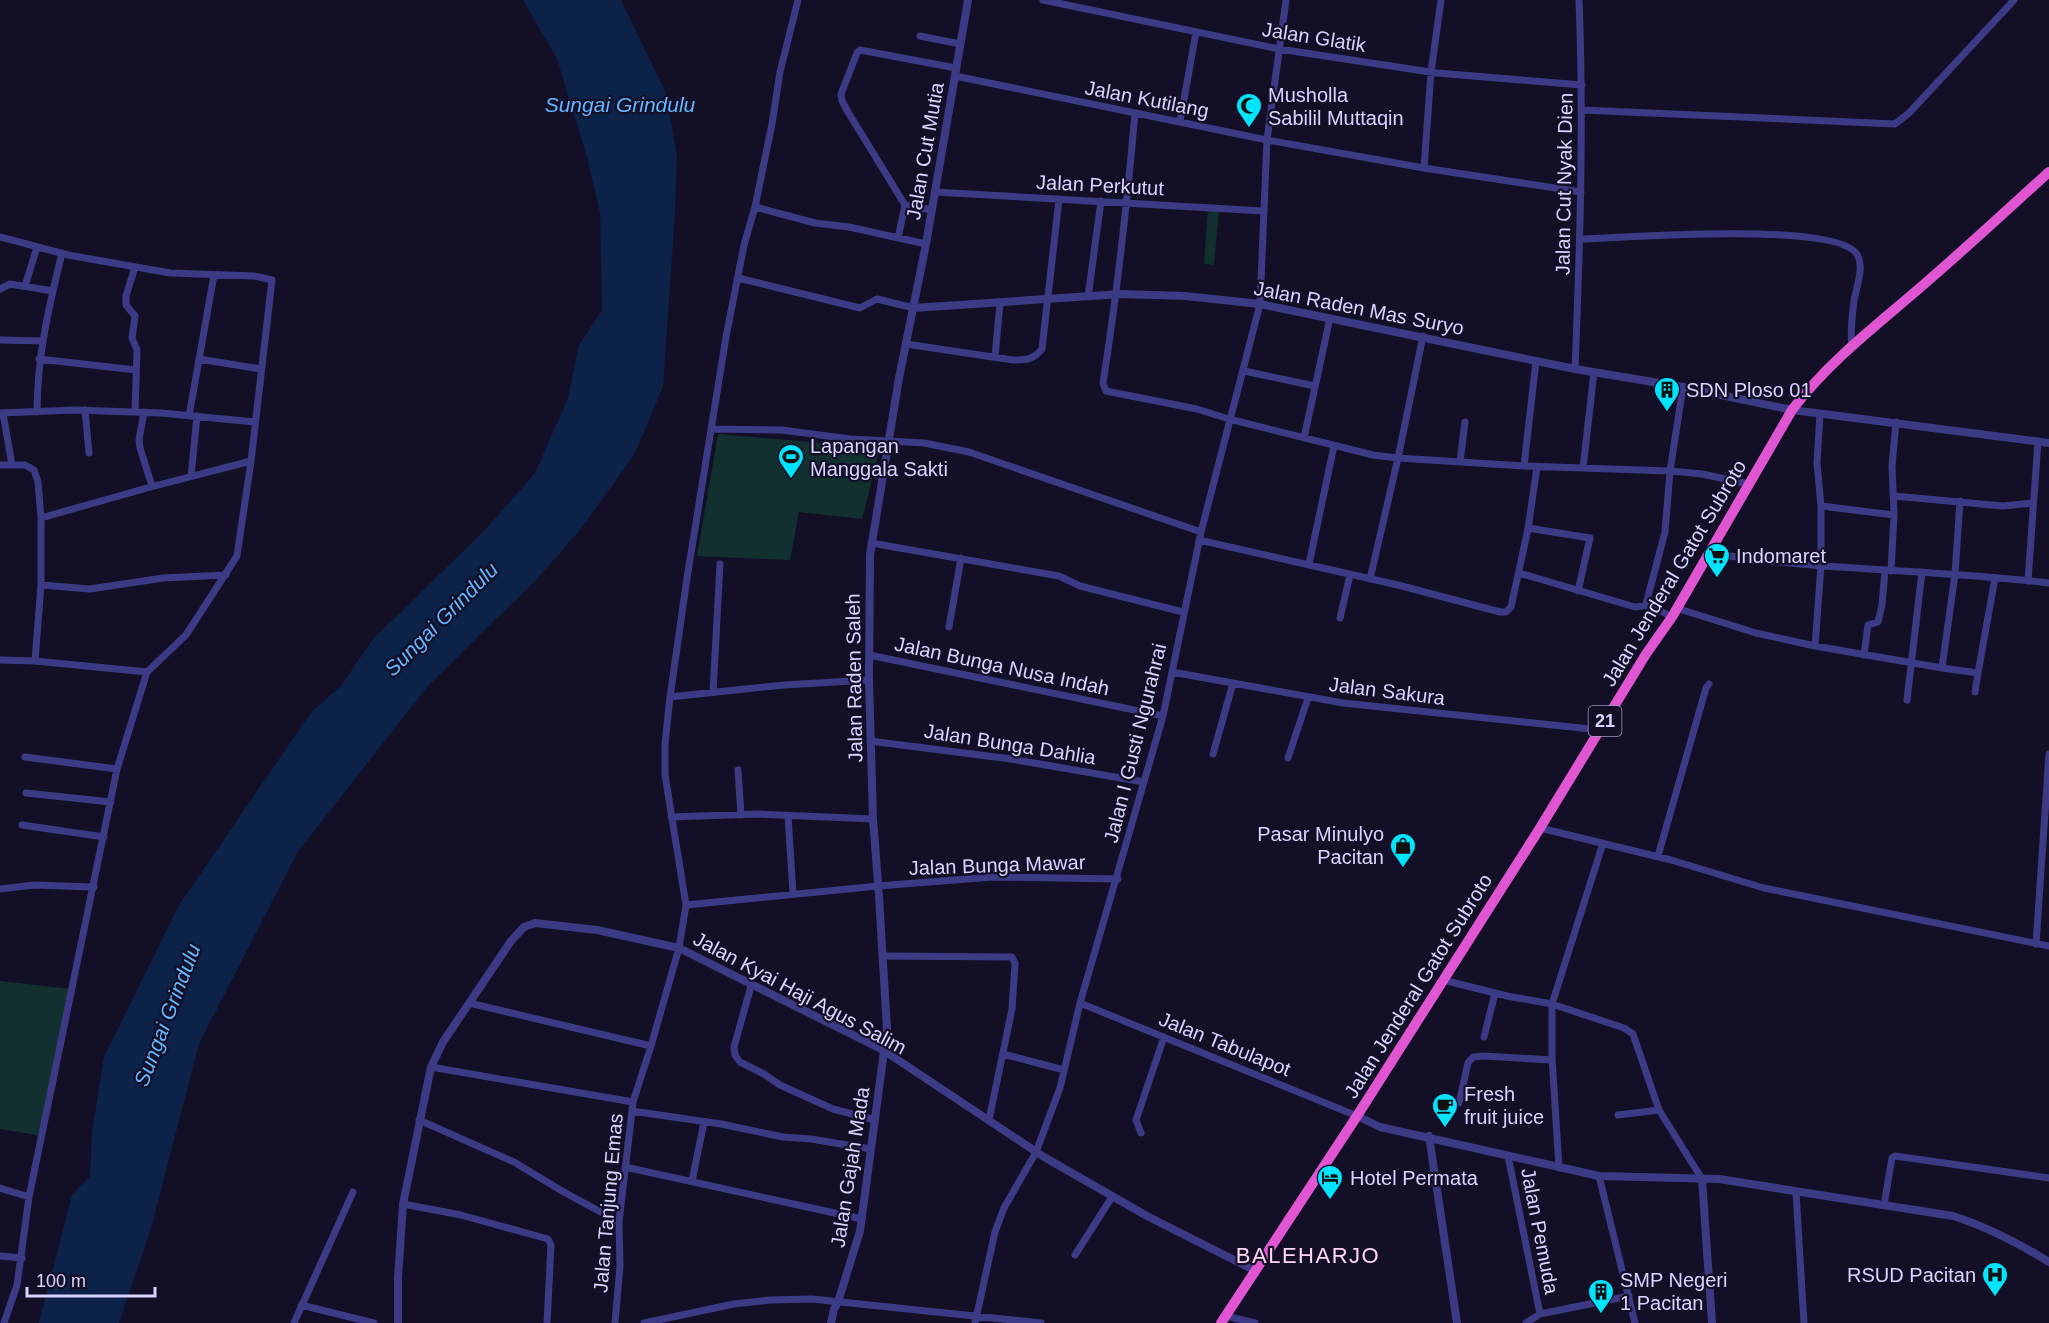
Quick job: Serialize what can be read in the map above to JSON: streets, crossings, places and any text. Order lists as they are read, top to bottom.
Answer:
{
  "streets": {
    "highway": ["Jalan Jenderal Gatot Subroto", "21"],
    "street": [
      "Jalan Glatik",
      "Jalan Kutilang",
      "Jalan Cut Mutia",
      "Jalan Cut Nyak Dien",
      "Jalan Perkutut",
      "Jalan Raden Mas Suryo",
      "Jalan Bunga Nusa Indah",
      "Jalan Raden Saleh",
      "Jalan Sakura",
      "Jalan I Gusti Ngurahrai",
      "Jalan Bunga Dahlia",
      "Jalan Bunga Mawar",
      "Jalan Kyai Haji Agus Salim",
      "Jalan Tabulapot",
      "Jalan Gajah Mada",
      "Jalan Tanjung Emas",
      "Jalan Pemuda"
    ]
  },
  "crossings": [
    ["Jalan Glatik", "Jalan Cut Nyak Dien"],
    ["Jalan Glatik", "Jalan I Gusti Ngurahrai"],
    ["Jalan Kutilang", "Jalan Cut Mutia"],
    ["Jalan Kutilang", "Jalan Cut Nyak Dien"],
    ["Jalan Kutilang", "Jalan I Gusti Ngurahrai"],
    ["Jalan Cut Mutia", "Jalan Perkutut"],
    ["Jalan Cut Mutia", "Jalan Raden Mas Suryo"],
    ["Jalan Cut Mutia", "Jalan Raden Saleh"],
    ["Jalan Cut Nyak Dien", "Jalan Raden Mas Suryo"],
    ["Jalan Perkutut", "Jalan I Gusti Ngurahrai"],
    ["Jalan Raden Mas Suryo", "Jalan Jenderal Gatot Subroto"],
    ["Jalan Raden Mas Suryo", "Jalan Raden Saleh"],
    ["Jalan Raden Mas Suryo", "Jalan I Gusti Ngurahrai"],
    ["Jalan Jenderal Gatot Subroto", "Jalan Sakura"],
    ["Jalan Jenderal Gatot Subroto", "Jalan Kyai Haji Agus Salim"],
    ["Jalan Jenderal Gatot Subroto", "Jalan Tabulapot"],
    ["Jalan Bunga Nusa Indah", "Jalan Raden Saleh"],
    ["Jalan Bunga Nusa Indah", "Jalan I Gusti Ngurahrai"],
    ["Jalan Raden Saleh", "Jalan Bunga Dahlia"],
    ["Jalan Raden Saleh", "Jalan Bunga Mawar"],
    ["Jalan Raden Saleh", "Jalan Kyai Haji Agus Salim"],
    ["Jalan Raden Saleh", "Jalan Gajah Mada"],
    ["Jalan Sakura", "Jalan I Gusti Ngurahrai"],
    ["Jalan I Gusti Ngurahrai", "Jalan Bunga Dahlia"],
    ["Jalan I Gusti Ngurahrai", "Jalan Bunga Mawar"],
    ["Jalan I Gusti Ngurahrai", "Jalan Kyai Haji Agus Salim"],
    ["Jalan I Gusti Ngurahrai", "Jalan Tabulapot"],
    ["Jalan Bunga Mawar", "Jalan Tanjung Emas"],
    ["Jalan Kyai Haji Agus Salim", "Jalan Gajah Mada"],
    ["Jalan Kyai Haji Agus Salim", "Jalan Tanjung Emas"]
  ],
  "districts": ["BALEHARJO"],
  "water": ["Sungai Grindulu"],
  "places": {
    "mosque": ["Musholla Sabilil Muttaqin"],
    "building": ["SDN Ploso 01", "SMP Negeri 1 Pacitan"],
    "sports": ["Lapangan Manggala Sakti"],
    "supermarket": ["Indomaret"],
    "shop": ["Pasar Minulyo Pacitan"],
    "cafe": ["Fresh fruit juice"],
    "hotel": ["Hotel Permata"],
    "hospital": ["RSUD Pacitan"]
  },
  "scale_bar": "100 m"
}
